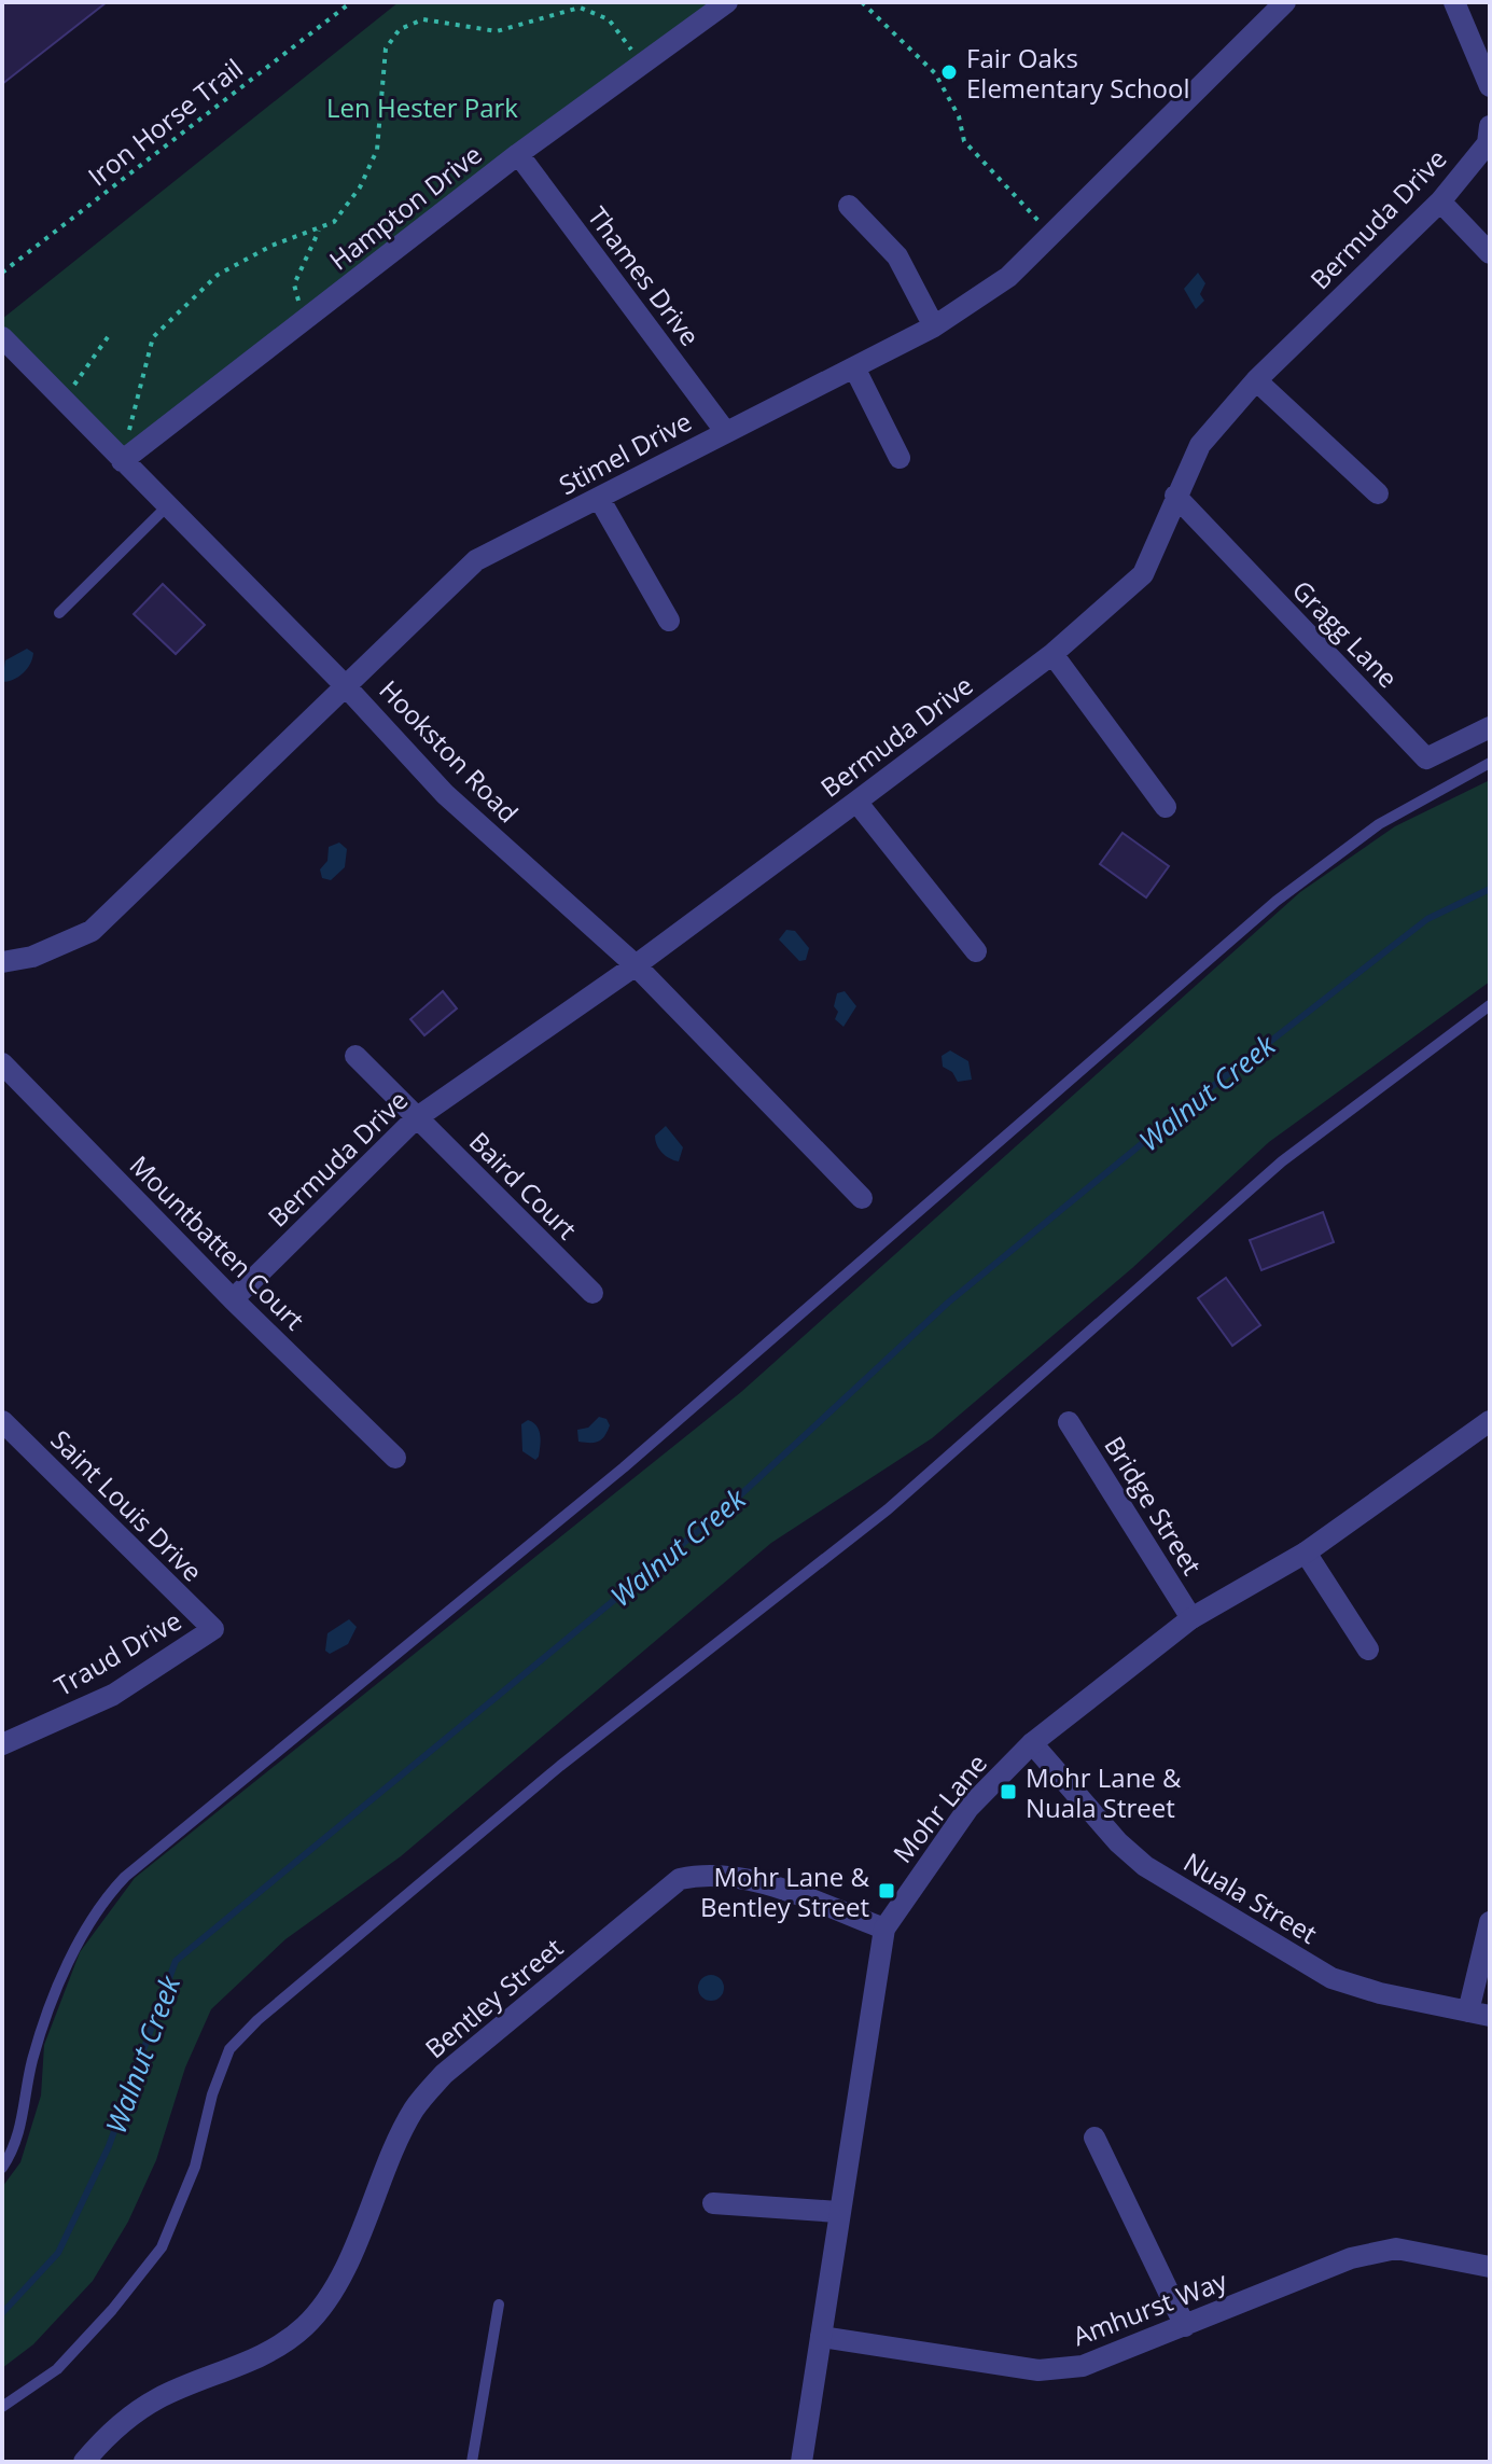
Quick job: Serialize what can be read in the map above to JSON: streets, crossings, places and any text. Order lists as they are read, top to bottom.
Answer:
{
  "streets": {
    "street": [
      "Hampton Drive",
      "Bermuda Drive",
      "Thames Drive",
      "Stimel Drive",
      "Gragg Lane",
      "Hookston Road",
      "Baird Court",
      "Mountbatten Court",
      "Saint Louis Drive",
      "Bridge Street",
      "Traud Drive",
      "Mohr Lane",
      "Nuala Street",
      "Bentley Street",
      "Amhurst Way"
    ],
    "path": ["Iron Horse Trail"]
  },
  "crossings": [
    ["Hampton Drive", "Thames Drive"],
    ["Hampton Drive", "Hookston Road"],
    ["Bermuda Drive", "Gragg Lane"],
    ["Bermuda Drive", "Hookston Road"],
    ["Bermuda Drive", "Baird Court"],
    ["Bermuda Drive", "Mountbatten Court"],
    ["Thames Drive", "Stimel Drive"],
    ["Stimel Drive", "Hookston Road"],
    ["Saint Louis Drive", "Traud Drive"],
    ["Bridge Street", "Mohr Lane"],
    ["Mohr Lane", "Nuala Street"],
    ["Mohr Lane", "Bentley Street"],
    ["Mohr Lane", "Amhurst Way"]
  ],
  "water": ["Walnut Creek"],
  "parks": ["Len Hester Park"],
  "places": {
    "other": ["Fair Oaks Elementary School"],
    "transit": ["Mohr Lane & Nuala Street", "Mohr Lane & Bentley Street"]
  }
}
